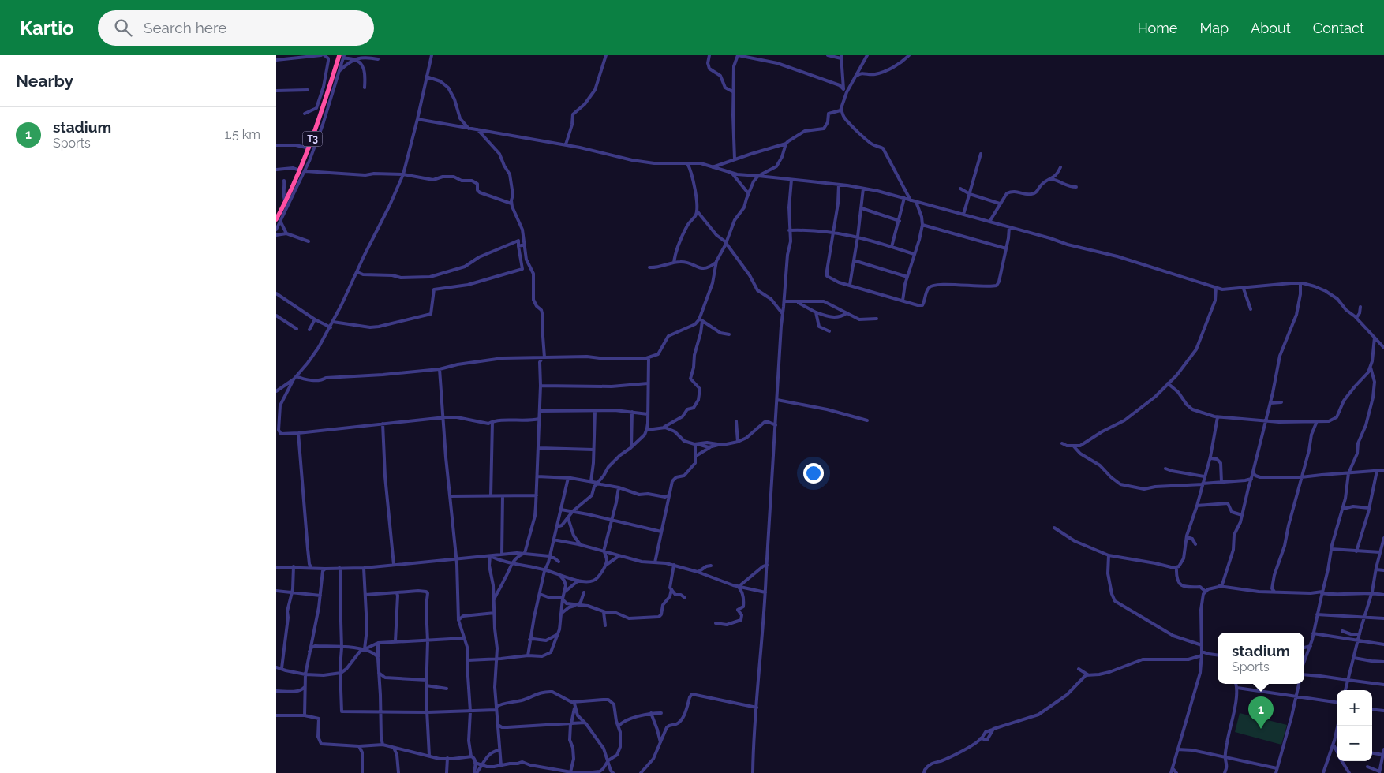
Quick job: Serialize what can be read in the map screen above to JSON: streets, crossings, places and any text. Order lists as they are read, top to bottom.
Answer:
{
  "streets": {
    "highway": ["T3"]
  },
  "page": {
    "header": "Kartio",
    "search": "Search here",
    "nav": [
      "Home",
      "Map",
      "About",
      "Contact"
    ],
    "heading": "Nearby",
    "list": [
      {
        "mark": "1",
        "name": "stadium",
        "note": "Sports",
        "value": "1.5 km"
      }
    ],
    "popup": ["stadium", "Sports"],
    "map_buttons": ["+", "−"],
    "pins": "1"
  }
}
